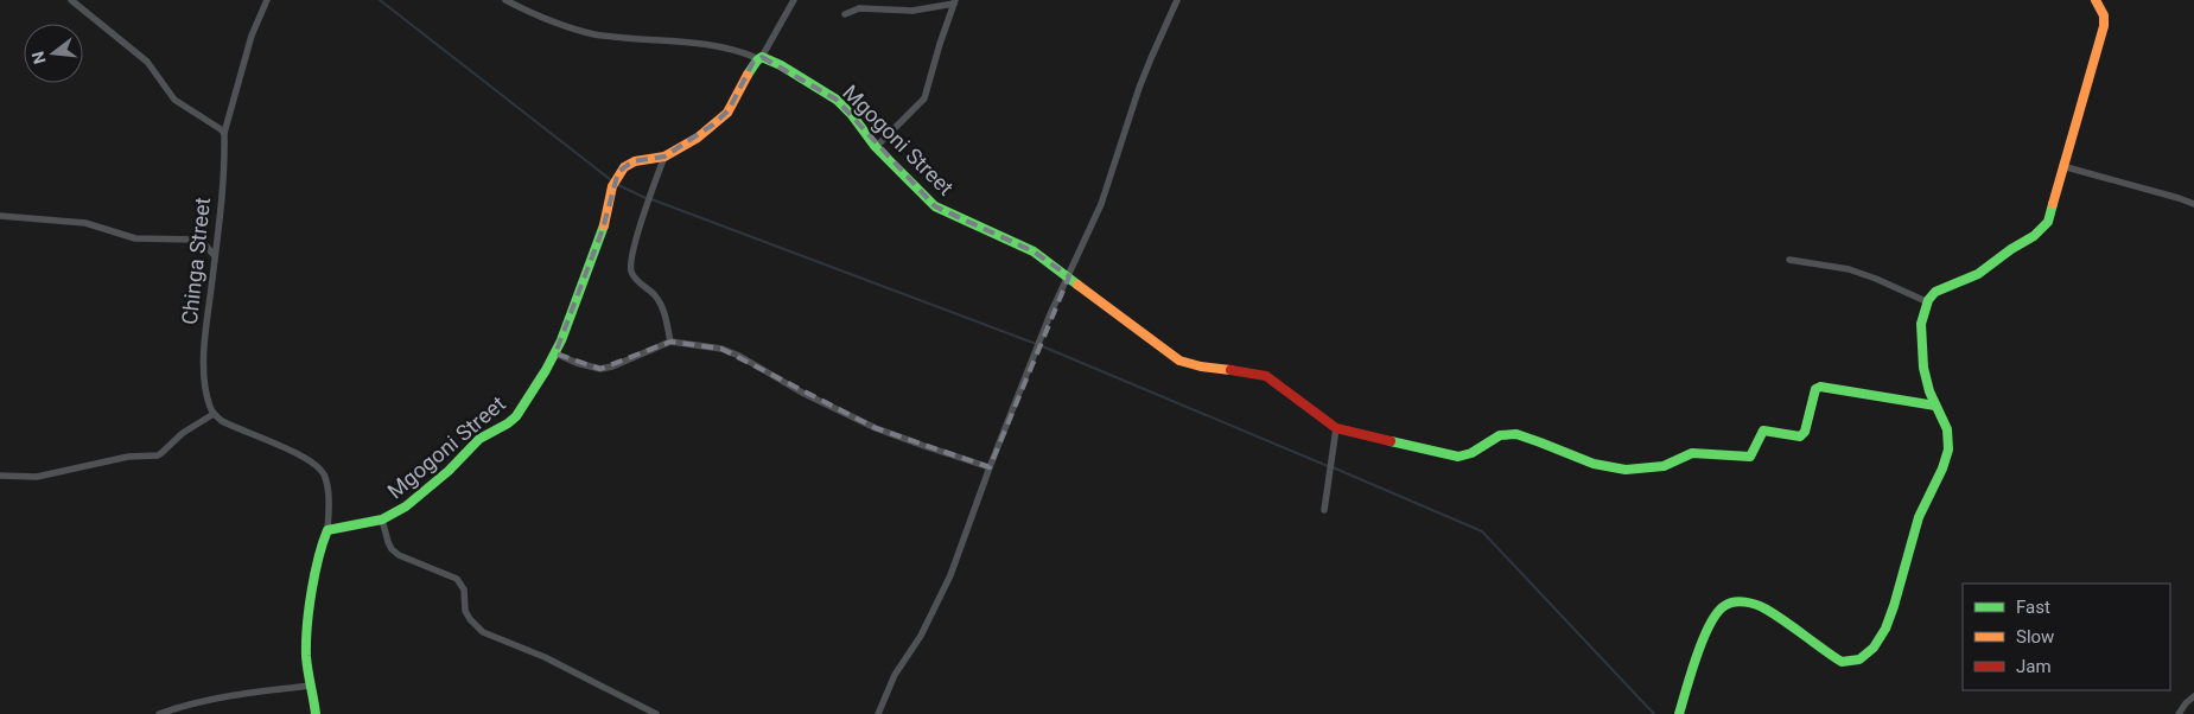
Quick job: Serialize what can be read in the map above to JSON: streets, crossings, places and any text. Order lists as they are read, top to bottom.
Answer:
{
  "streets": {
    "street": ["Mgogoni Street", "Chinga Street"]
  },
  "legend": ["Fast", "Slow", "Jam"],
  "north": "left"
}
